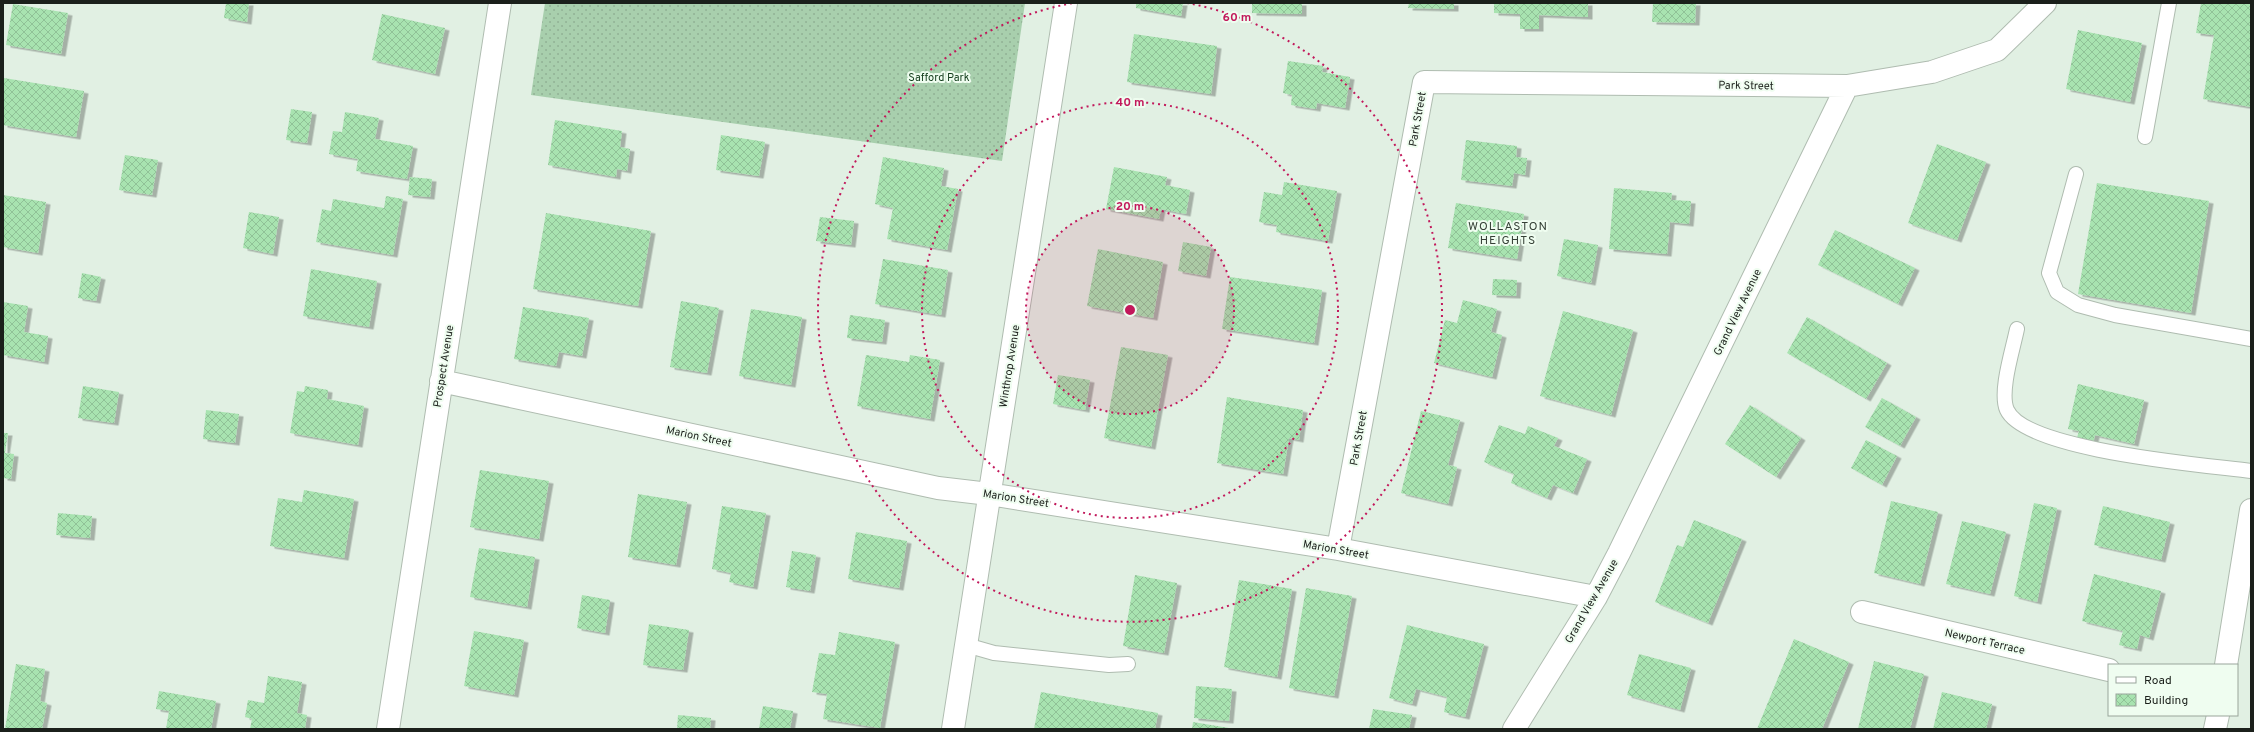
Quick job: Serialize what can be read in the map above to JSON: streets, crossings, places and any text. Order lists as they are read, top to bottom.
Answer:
{
  "streets": {
    "street": [
      "Park Street",
      "Grand View Avenue",
      "Prospect Avenue",
      "Winthrop Avenue",
      "Marion Street",
      "Newport Terrace"
    ]
  },
  "crossings": [
    ["Park Street", "Grand View Avenue"],
    ["Park Street", "Marion Street"],
    ["Grand View Avenue", "Marion Street"],
    ["Prospect Avenue", "Marion Street"],
    ["Winthrop Avenue", "Marion Street"]
  ],
  "districts": ["WOLLASTON HEIGHTS"],
  "parks": ["Safford Park"],
  "legend": ["Road", "Building"],
  "rings": ["60 m", "40 m", "20 m"]
}
